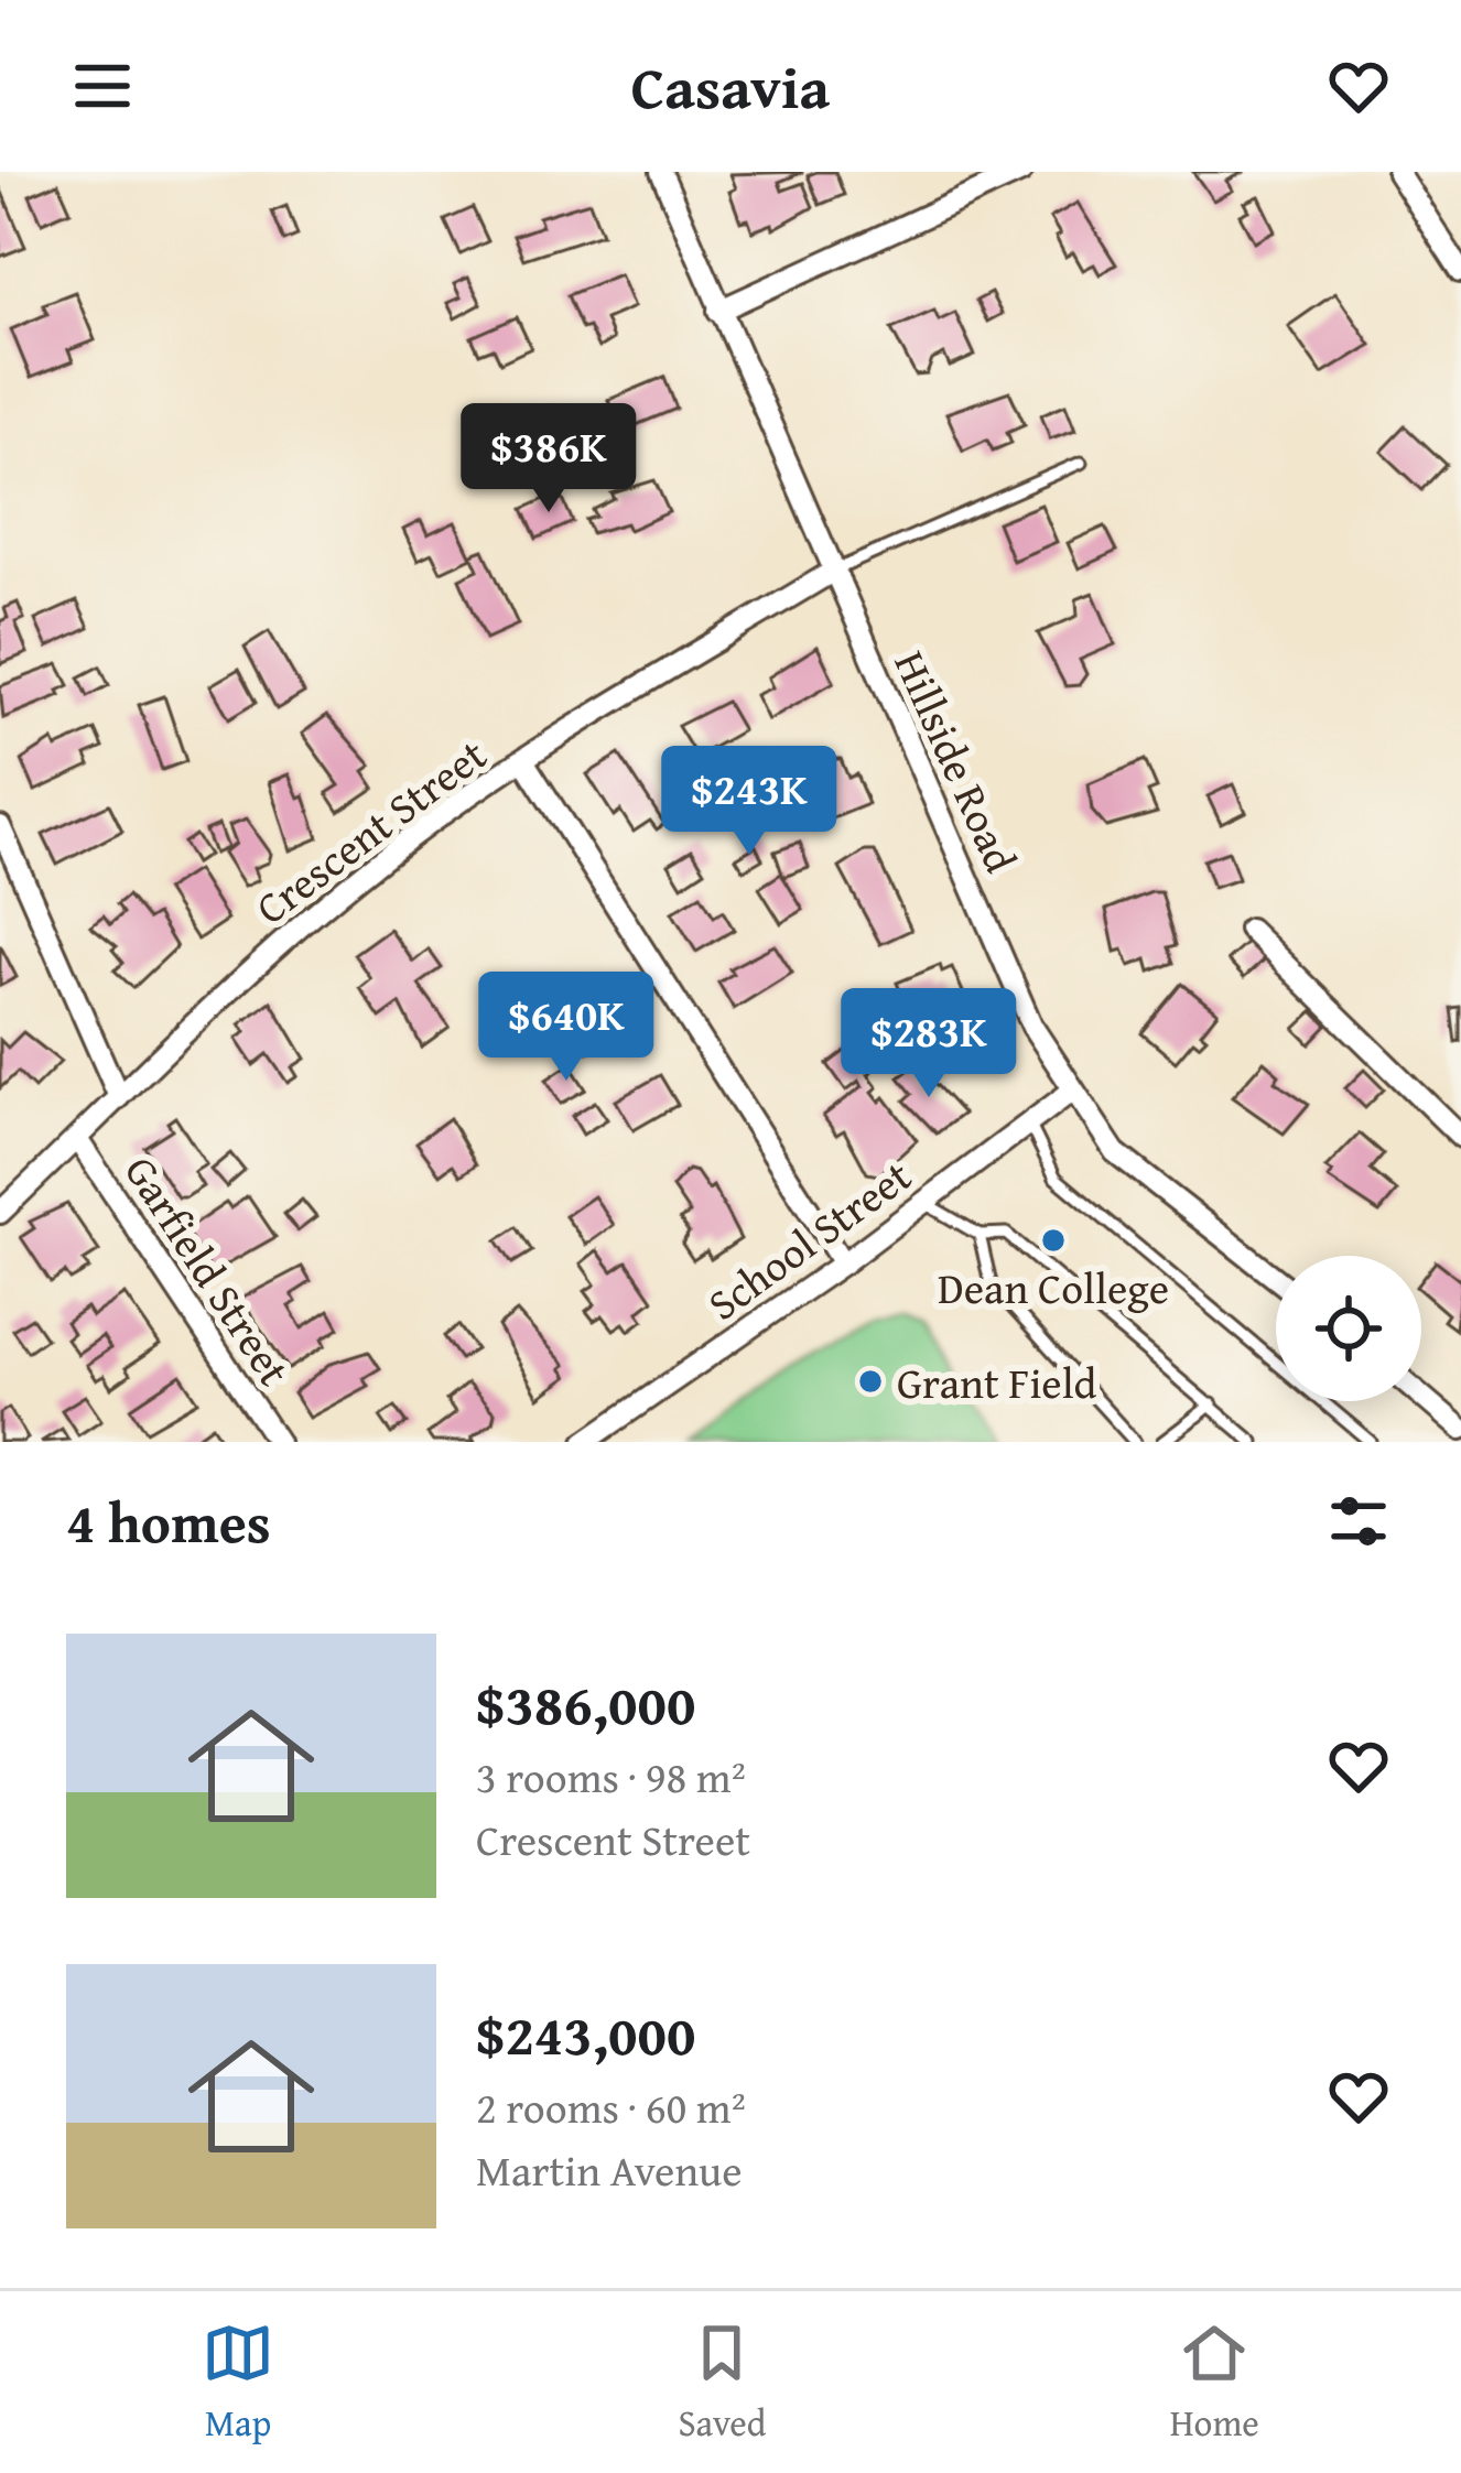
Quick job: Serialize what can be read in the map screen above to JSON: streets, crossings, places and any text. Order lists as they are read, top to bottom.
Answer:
{
  "streets": {
    "street": [
      "Hillside Road",
      "Crescent Street",
      "School Street",
      "Garfield Street"
    ]
  },
  "crossings": [
    ["Hillside Road", "Crescent Street"],
    ["Hillside Road", "School Street"],
    ["Crescent Street", "Garfield Street"]
  ],
  "places": ["Dean College", "Grant Field"],
  "page": {
    "header": "Casavia",
    "price": [
      "$386K",
      "$243K",
      "$640K",
      "$283K"
    ],
    "heading": "4 homes",
    "list": [
      {
        "name": "$386,000",
        "note": "3 rooms · 98 m² · Crescent Street"
      },
      {
        "name": "$243,000",
        "note": "2 rooms · 60 m² · Martin Avenue"
      }
    ],
    "tabs": ["Map", "Saved", "Home"]
  }
}
